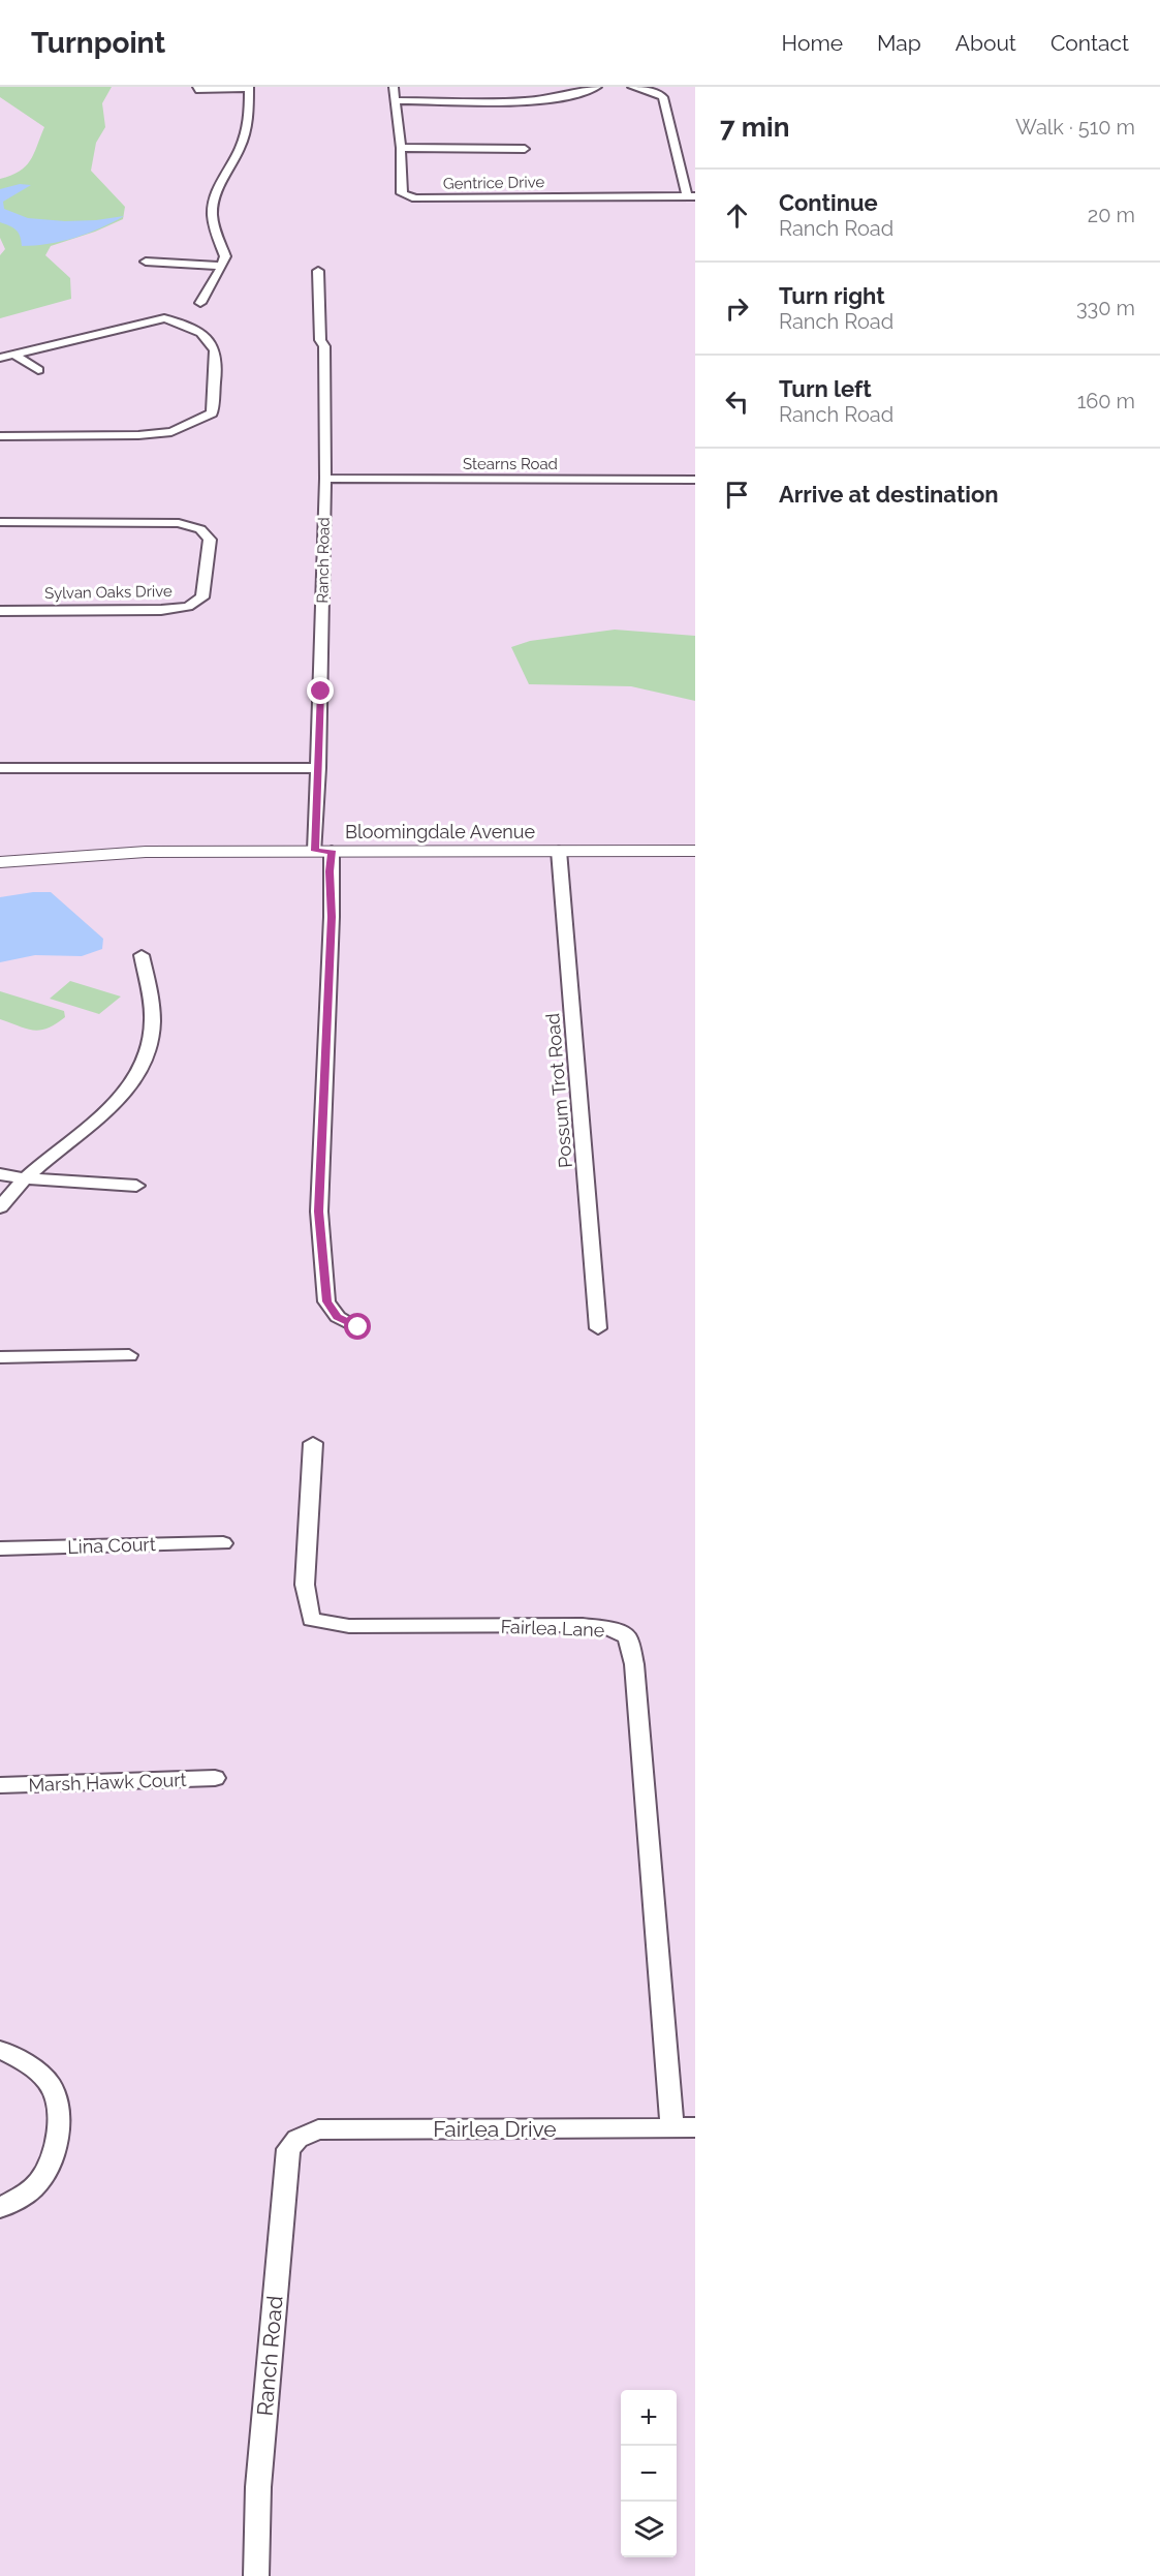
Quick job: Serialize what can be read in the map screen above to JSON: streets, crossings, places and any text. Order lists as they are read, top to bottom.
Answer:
{
  "streets": {
    "street": [
      "Gentrice Drive",
      "Stearns Road",
      "Ranch Road",
      "Sylvan Oaks Drive",
      "Bloomingdale Avenue",
      "Possum Trot Road",
      "Lina Court",
      "Fairlea Lane",
      "Marsh Hawk Court",
      "Fairlea Drive"
    ]
  },
  "crossings": [
    ["Stearns Road", "Ranch Road"],
    ["Ranch Road", "Bloomingdale Avenue"],
    ["Ranch Road", "Fairlea Drive"],
    ["Bloomingdale Avenue", "Possum Trot Road"],
    ["Fairlea Lane", "Fairlea Drive"]
  ],
  "page": {
    "header": "Turnpoint",
    "nav": [
      "Home",
      "Map",
      "About",
      "Contact"
    ],
    "heading": ["7 min", "Walk · 510 m"],
    "list": [
      ["Continue", "Ranch Road", "20 m"],
      ["Turn right", "Ranch Road", "330 m"],
      ["Turn left", "Ranch Road", "160 m"],
      "Arrive at destination"
    ],
    "map_buttons": ["+", "−"]
  }
}
